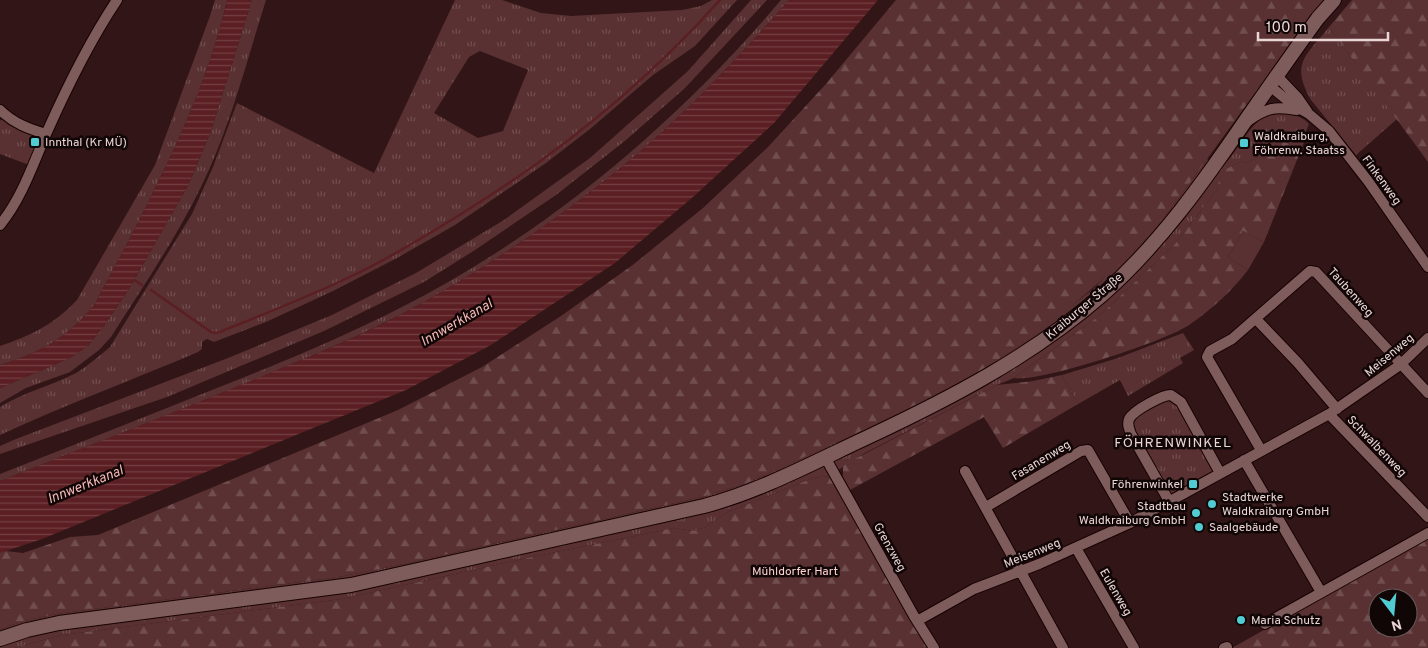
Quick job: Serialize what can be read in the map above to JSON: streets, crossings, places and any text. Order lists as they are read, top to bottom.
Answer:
{
  "streets": {
    "main road": ["Kraiburger Straße"],
    "street": [
      "Finkenweg",
      "Taubenweg",
      "Meisenweg",
      "Schwalbenweg",
      "Fasanenweg",
      "Grenzweg",
      "Eulenweg"
    ]
  },
  "crossings": [
    ["Finkenweg", "Kraiburger Straße"],
    ["Taubenweg", "Meisenweg"],
    ["Kraiburger Straße", "Grenzweg"],
    ["Meisenweg", "Schwalbenweg"],
    ["Meisenweg", "Fasanenweg"],
    ["Meisenweg", "Grenzweg"],
    ["Meisenweg", "Eulenweg"]
  ],
  "districts": ["FÖHRENWINKEL"],
  "water": ["Innwerkkanal"],
  "parks": ["Mühldorfer Hart"],
  "places": {
    "transit": ["Innthal (Kr MÜ)", "Waldkraiburg, Föhrenw. Staatss", "Föhrenwinkel"],
    "other": [
      "Stadtwerke Waldkraiburg GmbH",
      "Stadtbau Waldkraiburg GmbH",
      "Saalgebäude",
      "Maria Schutz"
    ]
  },
  "scale_bar": "100 m",
  "north": "bottom"
}
